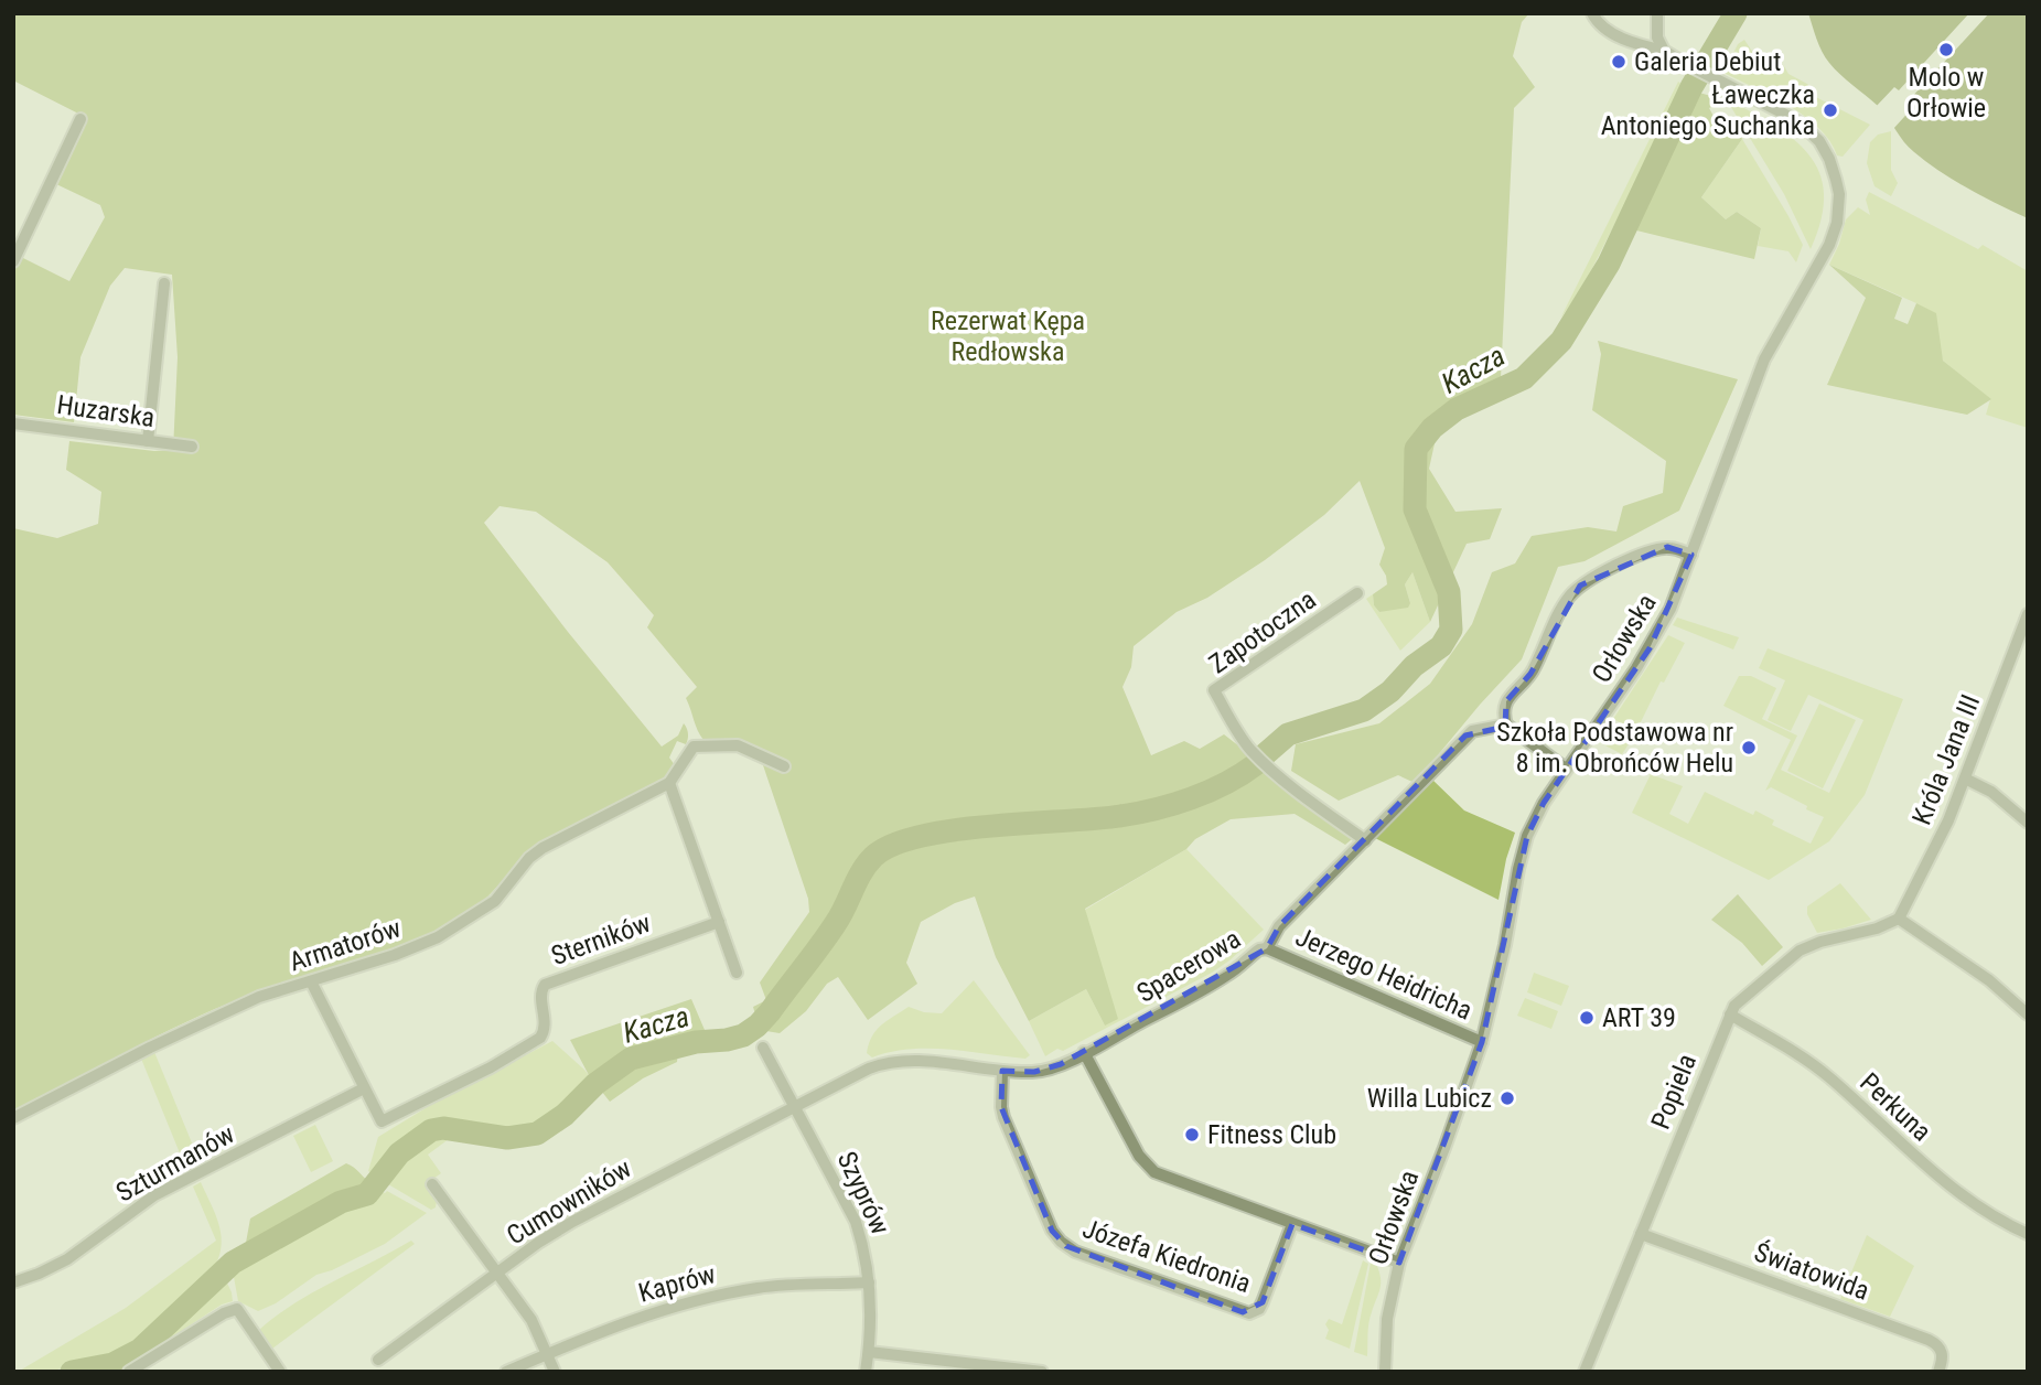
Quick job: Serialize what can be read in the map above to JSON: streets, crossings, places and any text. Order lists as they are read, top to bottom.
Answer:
{
  "streets": {
    "street": [
      "Huzarska",
      "Zapotoczna",
      "Orłowska",
      "Króla Jana III",
      "Sterników",
      "Armatorów",
      "Spacerowa",
      "Jerzego Heidricha",
      "Popiela",
      "Perkuna",
      "Szturmanów",
      "Szyprów",
      "Cumowników",
      "Józefa Kiedronia",
      "Światowida",
      "Kaprów"
    ]
  },
  "crossings": [
    ["Zapotoczna", "Spacerowa"],
    ["Orłowska", "Jerzego Heidricha"],
    ["Króla Jana III", "Popiela"],
    ["Sterników", "Szturmanów"],
    ["Spacerowa", "Jerzego Heidricha"],
    ["Spacerowa", "Szyprów"],
    ["Spacerowa", "Cumowników"],
    ["Spacerowa", "Józefa Kiedronia"],
    ["Popiela", "Perkuna"],
    ["Popiela", "Światowida"],
    ["Szyprów", "Cumowników"],
    ["Szyprów", "Kaprów"]
  ],
  "water": ["Kacza"],
  "parks": ["Rezerwat Kępa Redłowska"],
  "places": [
    "Molo w Orłowie",
    "Galeria Debiut",
    "Ławeczka Antoniego Suchanka",
    "Szkoła Podstawowa nr 8 im. Obrońców Helu",
    "ART 39",
    "Willa Lubicz",
    "Fitness Club"
  ]
}
